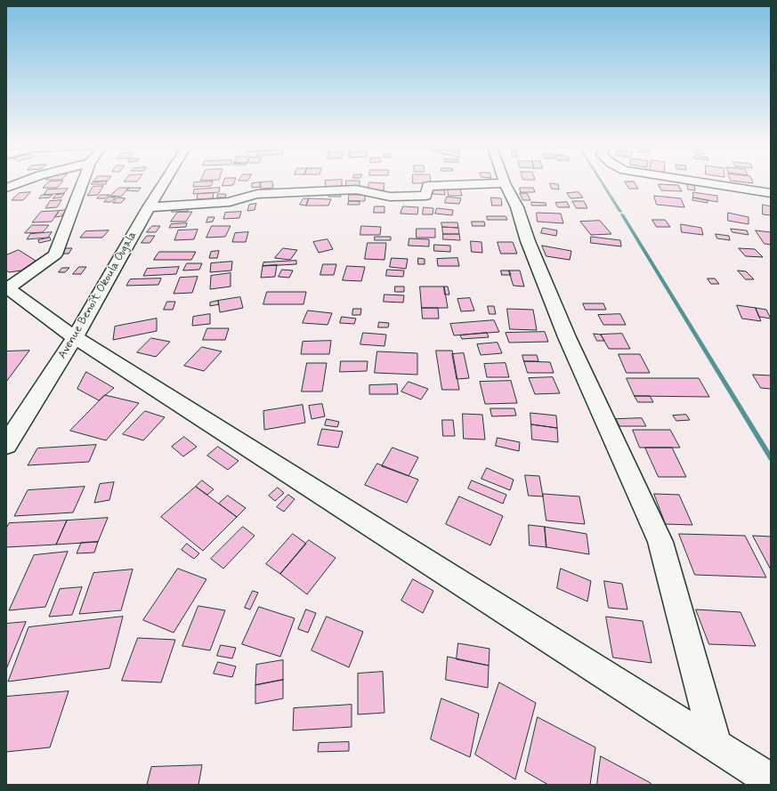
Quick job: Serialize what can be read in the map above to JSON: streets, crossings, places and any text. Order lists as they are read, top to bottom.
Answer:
{
  "streets": {
    "street": ["Avenue Benoît Okoula Ougala"]
  }
}
